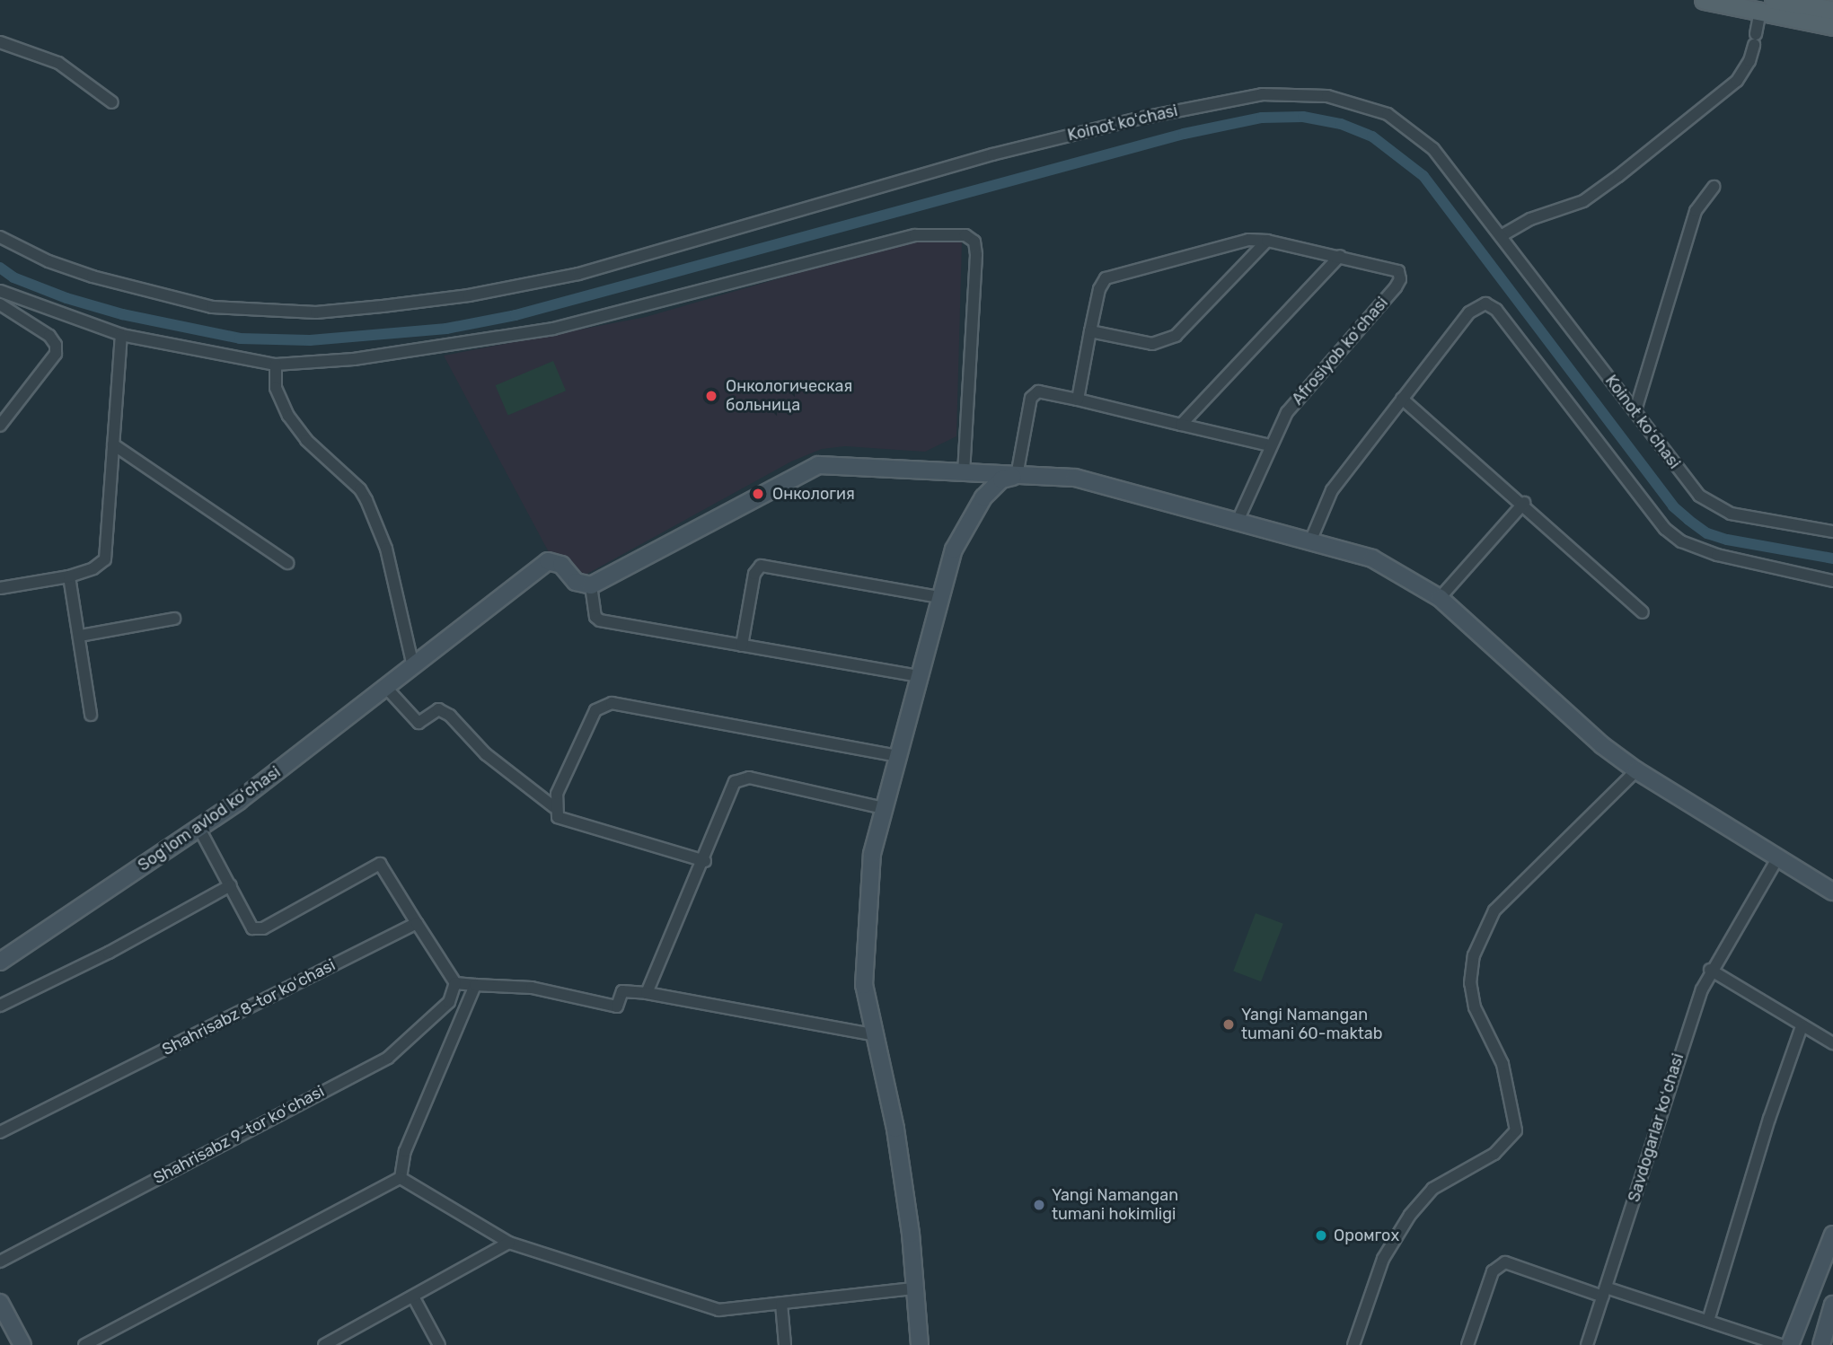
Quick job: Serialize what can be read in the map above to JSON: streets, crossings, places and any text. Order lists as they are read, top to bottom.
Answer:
{
  "streets": {
    "street": [
      "Koinot koʻchasi",
      "Afrosiyob koʻchasi",
      "Sogʻlom avlod koʻchasi",
      "Shahrisabz 8-tor koʻchasi",
      "Savdogarlar koʻchasi",
      "Shahrisabz 9-tor koʻchasi"
    ]
  },
  "places": [
    "Онкологическая больница",
    "Онкология",
    "Yangi Namangan tumani 60-maktab",
    "Yangi Namangan tumani hokimligi",
    "Оромгох"
  ]
}
